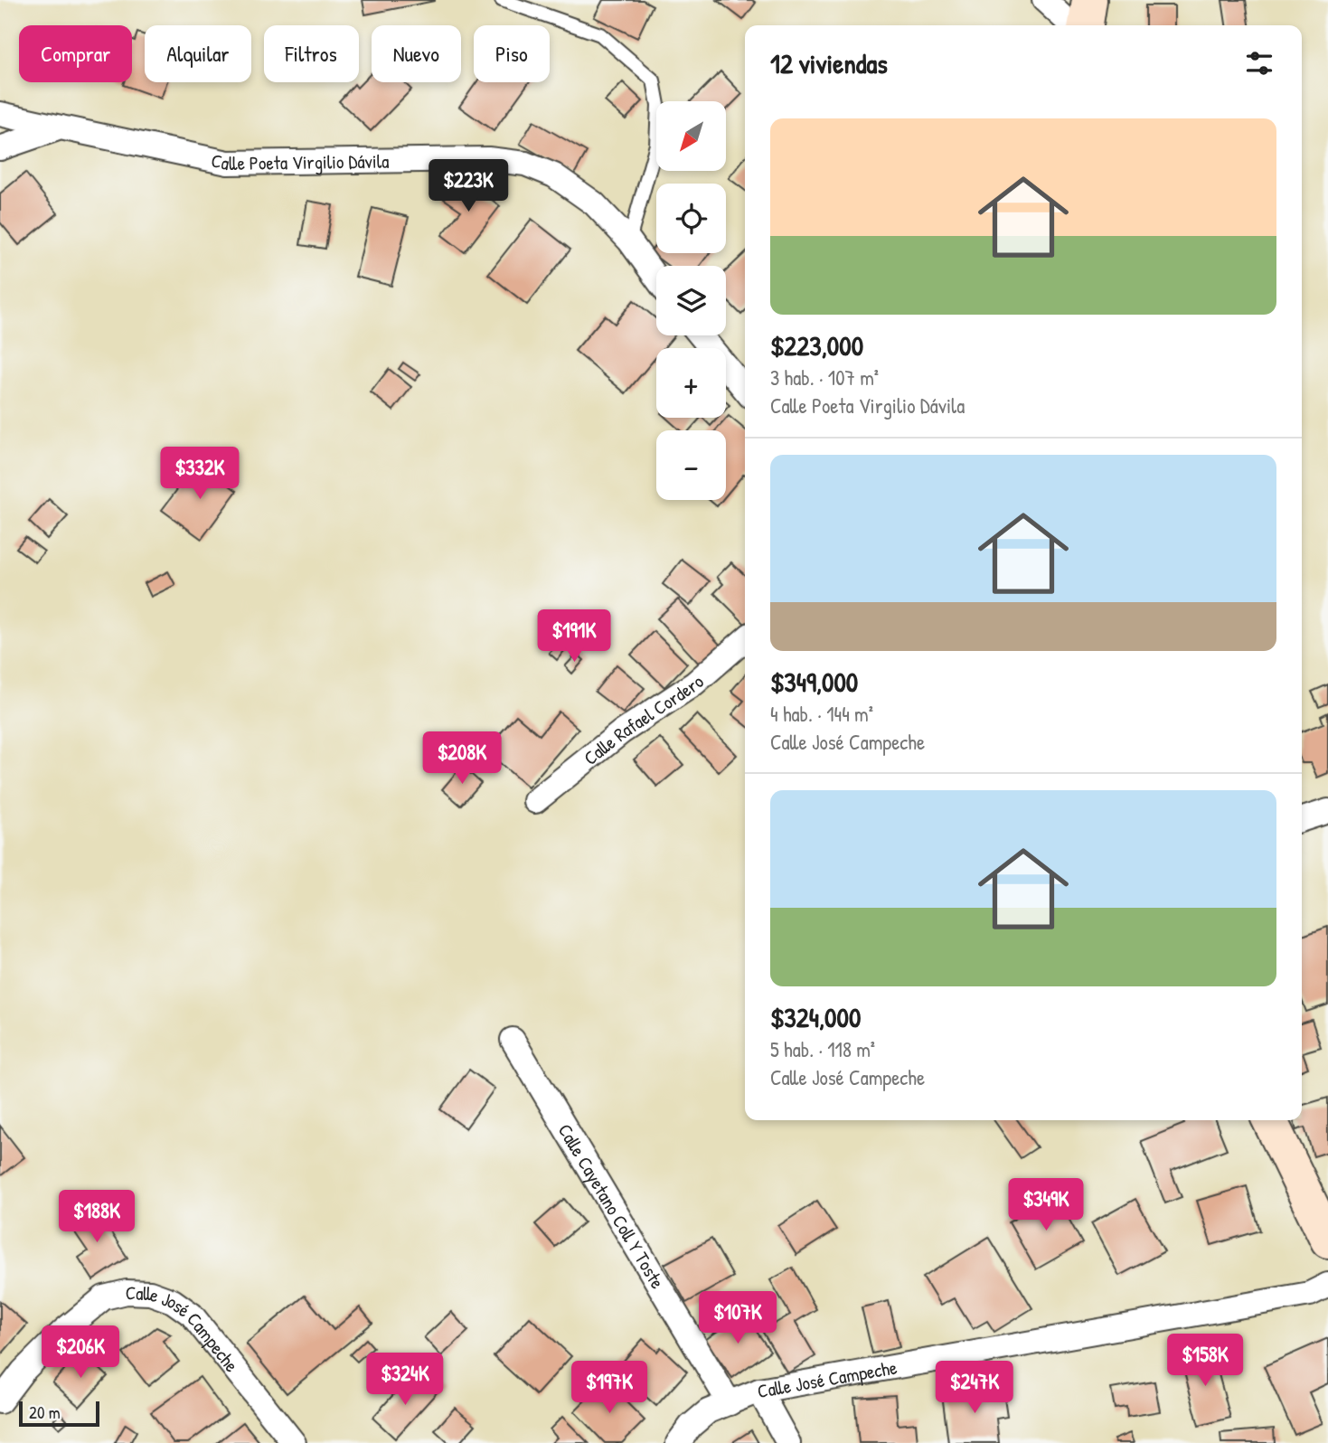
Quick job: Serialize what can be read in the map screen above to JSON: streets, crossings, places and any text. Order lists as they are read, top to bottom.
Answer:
{
  "streets": {
    "street": [
      "Calle Poeta Virgilio Dávila",
      "Calle Rafael Cordero",
      "Calle Cayetano Coll Y Toste",
      "Calle José Campeche"
    ]
  },
  "crossings": [
    ["Calle Cayetano Coll Y Toste", "Calle José Campeche"]
  ],
  "scale_bar": "20 m",
  "north": "bottom left",
  "page": {
    "chip": [
      "Comprar",
      "Alquilar",
      "Filtros",
      "Nuevo",
      "Piso"
    ],
    "heading": "12 viviendas",
    "map_buttons": ["+", "−"],
    "list": [
      {
        "name": "$223,000",
        "note": "3 hab. · 107 m² · Calle Poeta Virgilio Dávila"
      },
      {
        "name": "$349,000",
        "note": "4 hab. · 144 m² · Calle José Campeche"
      },
      {
        "name": "$324,000",
        "note": "5 hab. · 118 m² · Calle José Campeche"
      }
    ],
    "price": [
      "$223K",
      "$332K",
      "$191K",
      "$208K",
      "$349K",
      "$188K",
      "$107K",
      "$206K",
      "$158K",
      "$324K",
      "$197K",
      "$247K"
    ],
    "scale": "20 m"
  }
}
